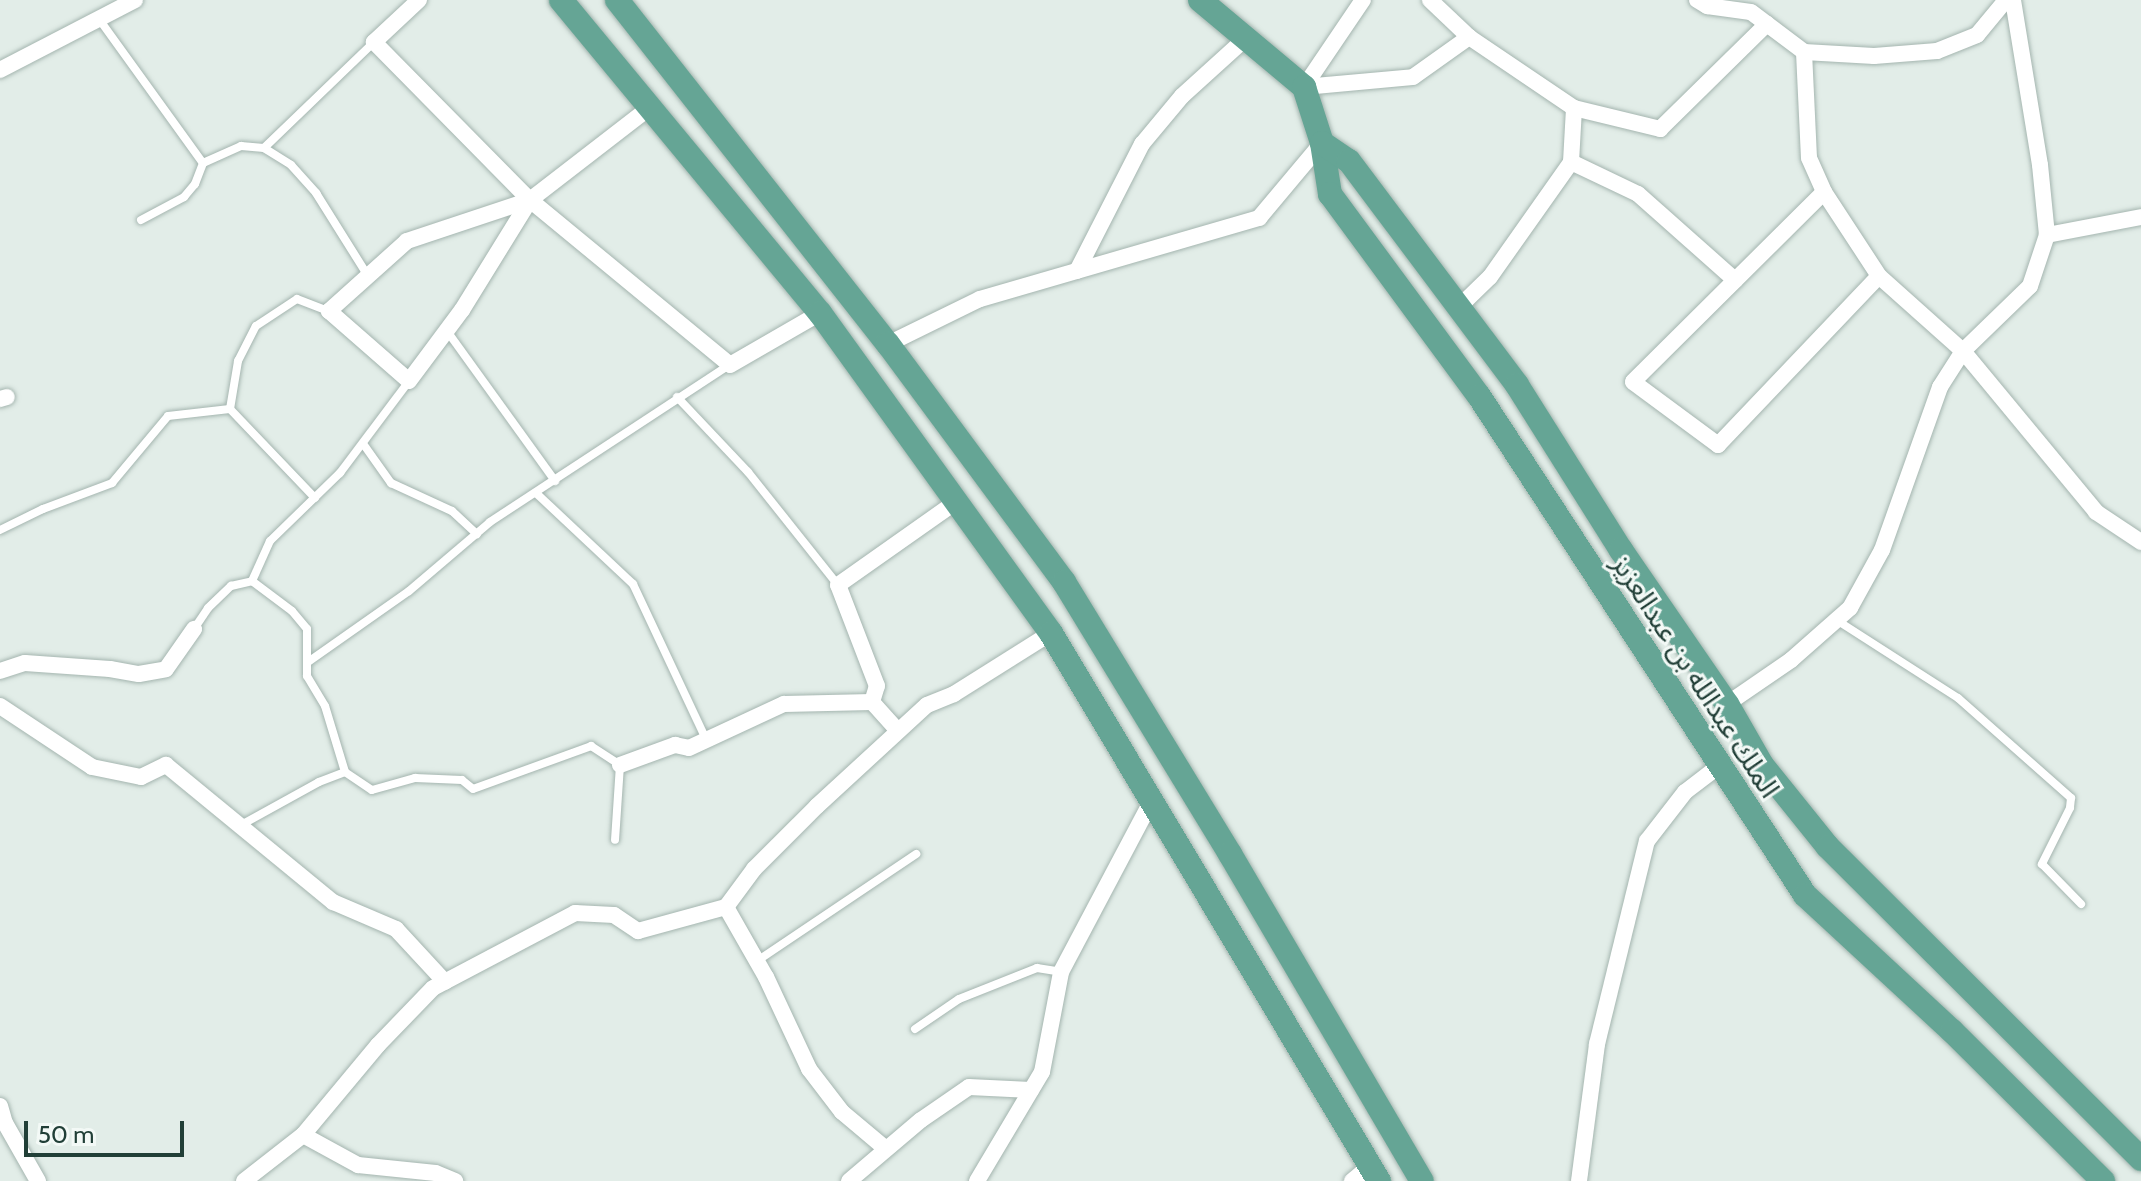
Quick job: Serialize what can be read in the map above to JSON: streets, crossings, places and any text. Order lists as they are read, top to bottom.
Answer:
{
  "streets": {
    "main road": ["الملك عبدالله بن عبدالعزيز"]
  },
  "scale_bar": "50 m"
}
